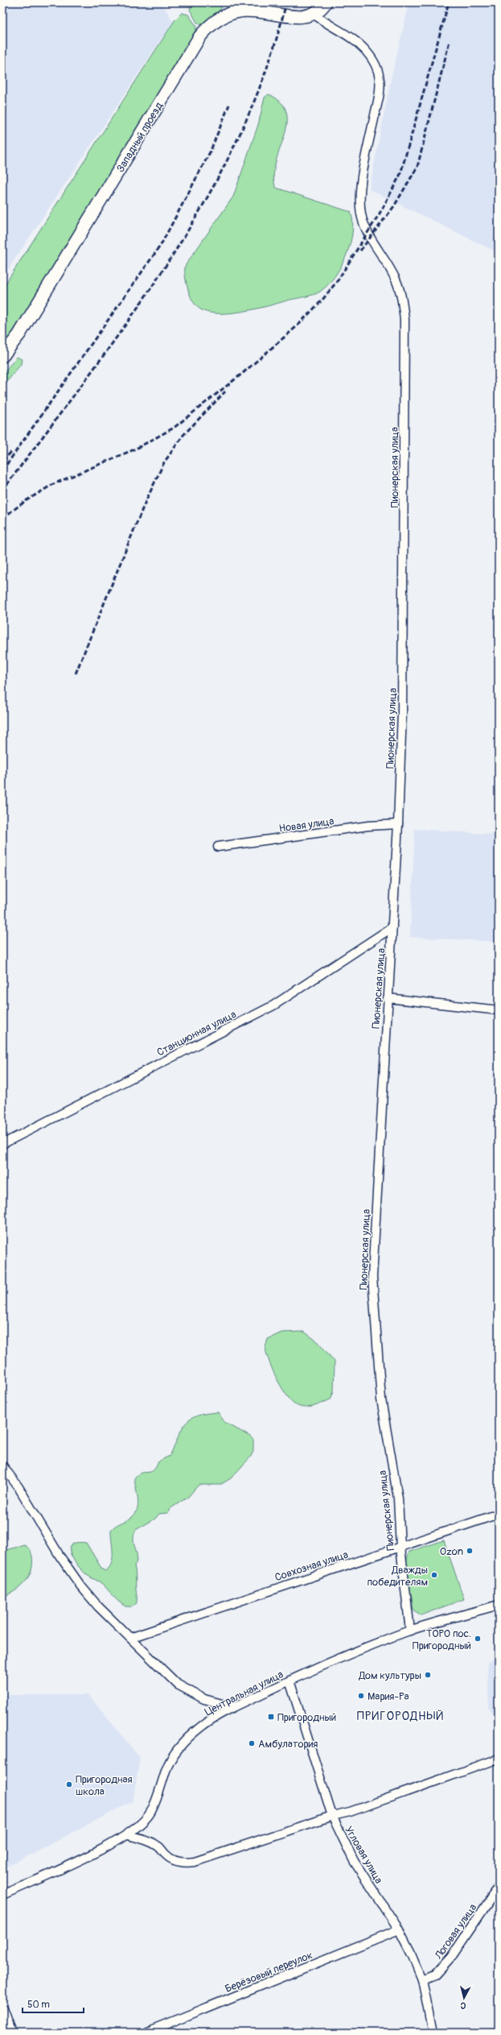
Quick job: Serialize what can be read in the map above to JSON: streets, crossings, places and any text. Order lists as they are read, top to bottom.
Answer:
{
  "streets": {
    "main road": ["Западный проезд"],
    "street": [
      "Пионерская улица",
      "Новая улица",
      "Станционная улица",
      "Совхозная улица",
      "Центральная улица",
      "Угловая улица",
      "Логовая улица",
      "Берёзовый переулок"
    ]
  },
  "crossings": [
    ["Западный проезд", "Пионерская улица"],
    ["Пионерская улица", "Новая улица"],
    ["Пионерская улица", "Станционная улица"],
    ["Пионерская улица", "Совхозная улица"],
    ["Пионерская улица", "Центральная улица"],
    ["Центральная улица", "Угловая улица"],
    ["Угловая улица", "Логовая улица"],
    ["Угловая улица", "Берёзовый переулок"]
  ],
  "districts": ["ПРИГОРОДНЫЙ"],
  "places": {
    "other": [
      "Ozon",
      "Дважды победителям",
      "ТОРО пос. Пригородный",
      "Дом культуры",
      "Мария-Ра",
      "Амбулатория",
      "Пригородная школа"
    ],
    "transit": ["Пригородный"]
  },
  "scale_bar": "50 m",
  "north": "bottom"
}
